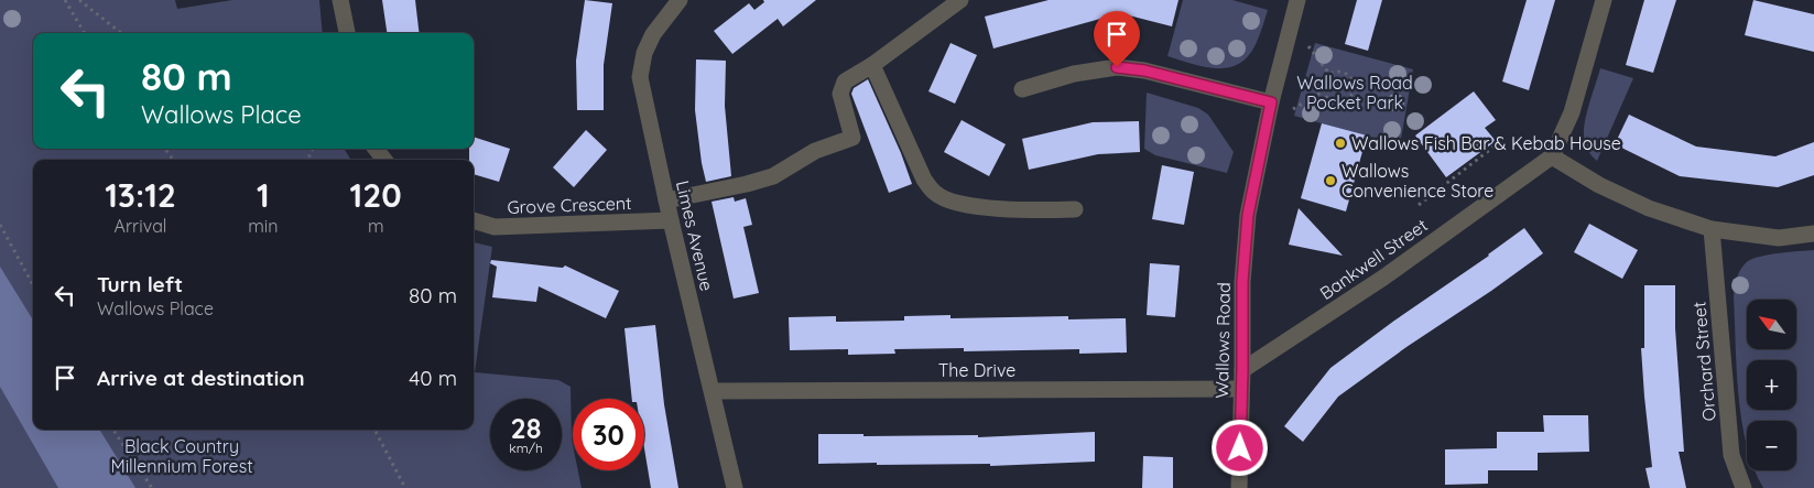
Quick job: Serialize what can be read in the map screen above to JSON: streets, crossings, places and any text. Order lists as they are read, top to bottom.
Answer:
{
  "streets": {
    "street": [
      "Grove Crescent",
      "Limes Avenue",
      "Bankwell Street",
      "Wallows Road",
      "Orchard Street",
      "The Drive"
    ]
  },
  "crossings": [
    ["Grove Crescent", "Limes Avenue"],
    ["Limes Avenue", "The Drive"],
    ["Bankwell Street", "Wallows Road"],
    ["Wallows Road", "The Drive"]
  ],
  "parks": ["Wallows Road Pocket Park", "Black Country Millennium Forest"],
  "places": ["Wallows Fish Bar & Kebab House", "Wallows Convenience Store"],
  "north": "top left",
  "page": {
    "turn": ["80 m", "Wallows Place"],
    "eta": [
      "13:12",
      "Arrival",
      "1",
      "min",
      "120",
      "m"
    ],
    "list": [
      {
        "name": "Turn left",
        "note": "Wallows Place",
        "value": "80 m"
      },
      {
        "name": "Arrive at destination",
        "value": "40 m"
      }
    ],
    "map_buttons": ["+", "−"],
    "speed": "28 km/h",
    "limit": "30"
  }
}
